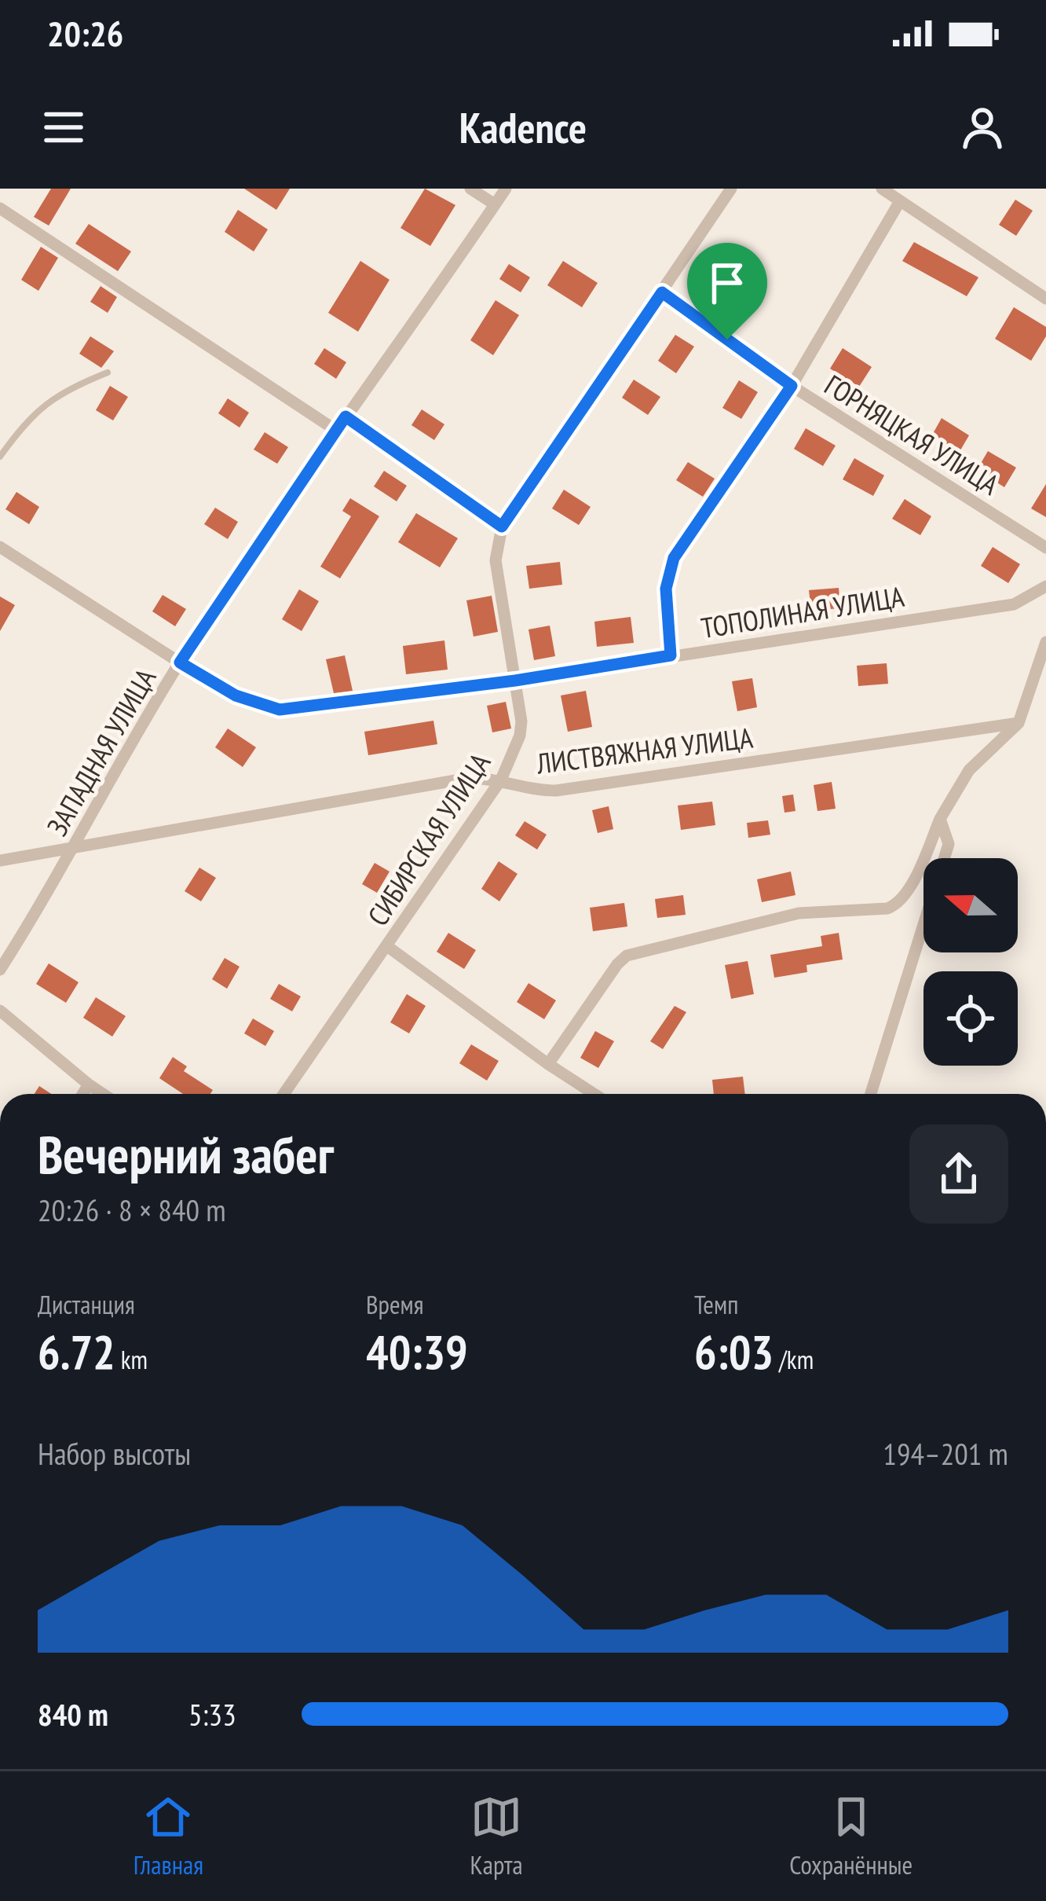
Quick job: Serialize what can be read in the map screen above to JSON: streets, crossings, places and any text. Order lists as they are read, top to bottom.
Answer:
{
  "streets": {
    "street": [
      "ГОРНЯЦКАЯ УЛИЦА",
      "ТОПОЛИНАЯ УЛИЦА",
      "ЛИСТВЯЖНАЯ УЛИЦА",
      "ЗАПАДНАЯ УЛИЦА",
      "СИБИРСКАЯ УЛИЦА"
    ]
  },
  "crossings": [
    ["ГОРНЯЦКАЯ УЛИЦА", "СИБИРСКАЯ УЛИЦА"],
    ["ТОПОЛИНАЯ УЛИЦА", "ЗАПАДНАЯ УЛИЦА"],
    ["ТОПОЛИНАЯ УЛИЦА", "СИБИРСКАЯ УЛИЦА"],
    ["ЛИСТВЯЖНАЯ УЛИЦА", "ЗАПАДНАЯ УЛИЦА"],
    ["ЛИСТВЯЖНАЯ УЛИЦА", "СИБИРСКАЯ УЛИЦА"]
  ],
  "north": "left",
  "page": {
    "status": "20:26",
    "header": "Kadence",
    "heading": ["Вечерний забег", "20:26 · 8 × 840 m"],
    "stats": [
      ["Дистанция", "6.72 km"],
      ["Время", "40:39"],
      ["Темп", "6:03 /km"]
    ],
    "chart": ["Набор высоты", "194–201 m"],
    "list": [
      {
        "name": "840 m",
        "note": "5:33"
      }
    ],
    "tabs": ["Главная", "Карта", "Сохранённые"]
  }
}
